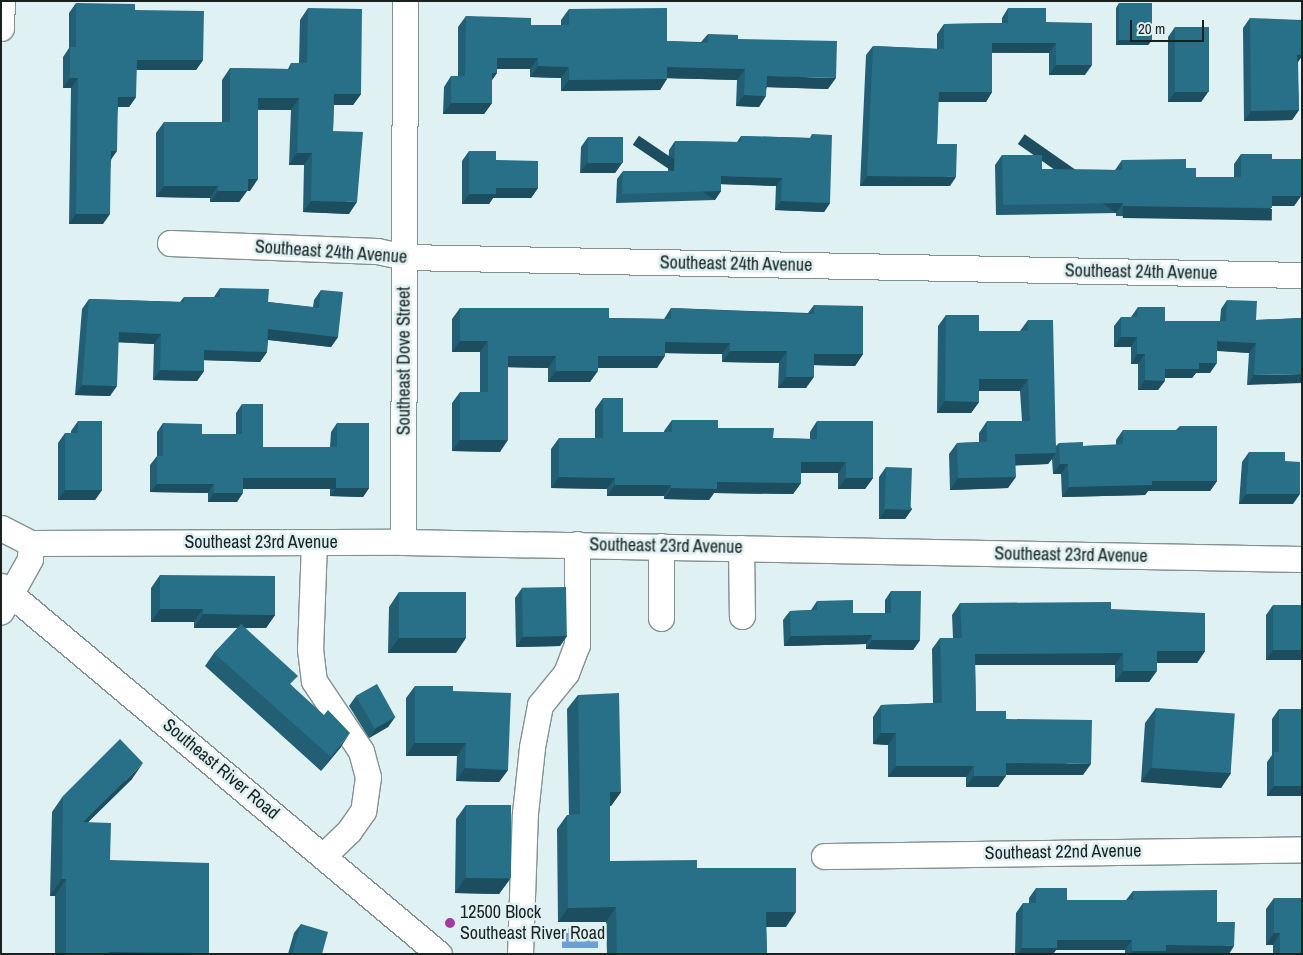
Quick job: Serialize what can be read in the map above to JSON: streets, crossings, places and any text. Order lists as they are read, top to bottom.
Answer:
{
  "streets": {
    "street": [
      "Southeast 24th Avenue",
      "Southeast Dove Street",
      "Southeast 23rd Avenue",
      "Southeast River Road",
      "Southeast 22nd Avenue"
    ]
  },
  "crossings": [
    ["Southeast 24th Avenue", "Southeast Dove Street"],
    ["Southeast Dove Street", "Southeast 23rd Avenue"]
  ],
  "places": ["12500 Block Southeast River Road"],
  "scale_bar": "20 m"
}
